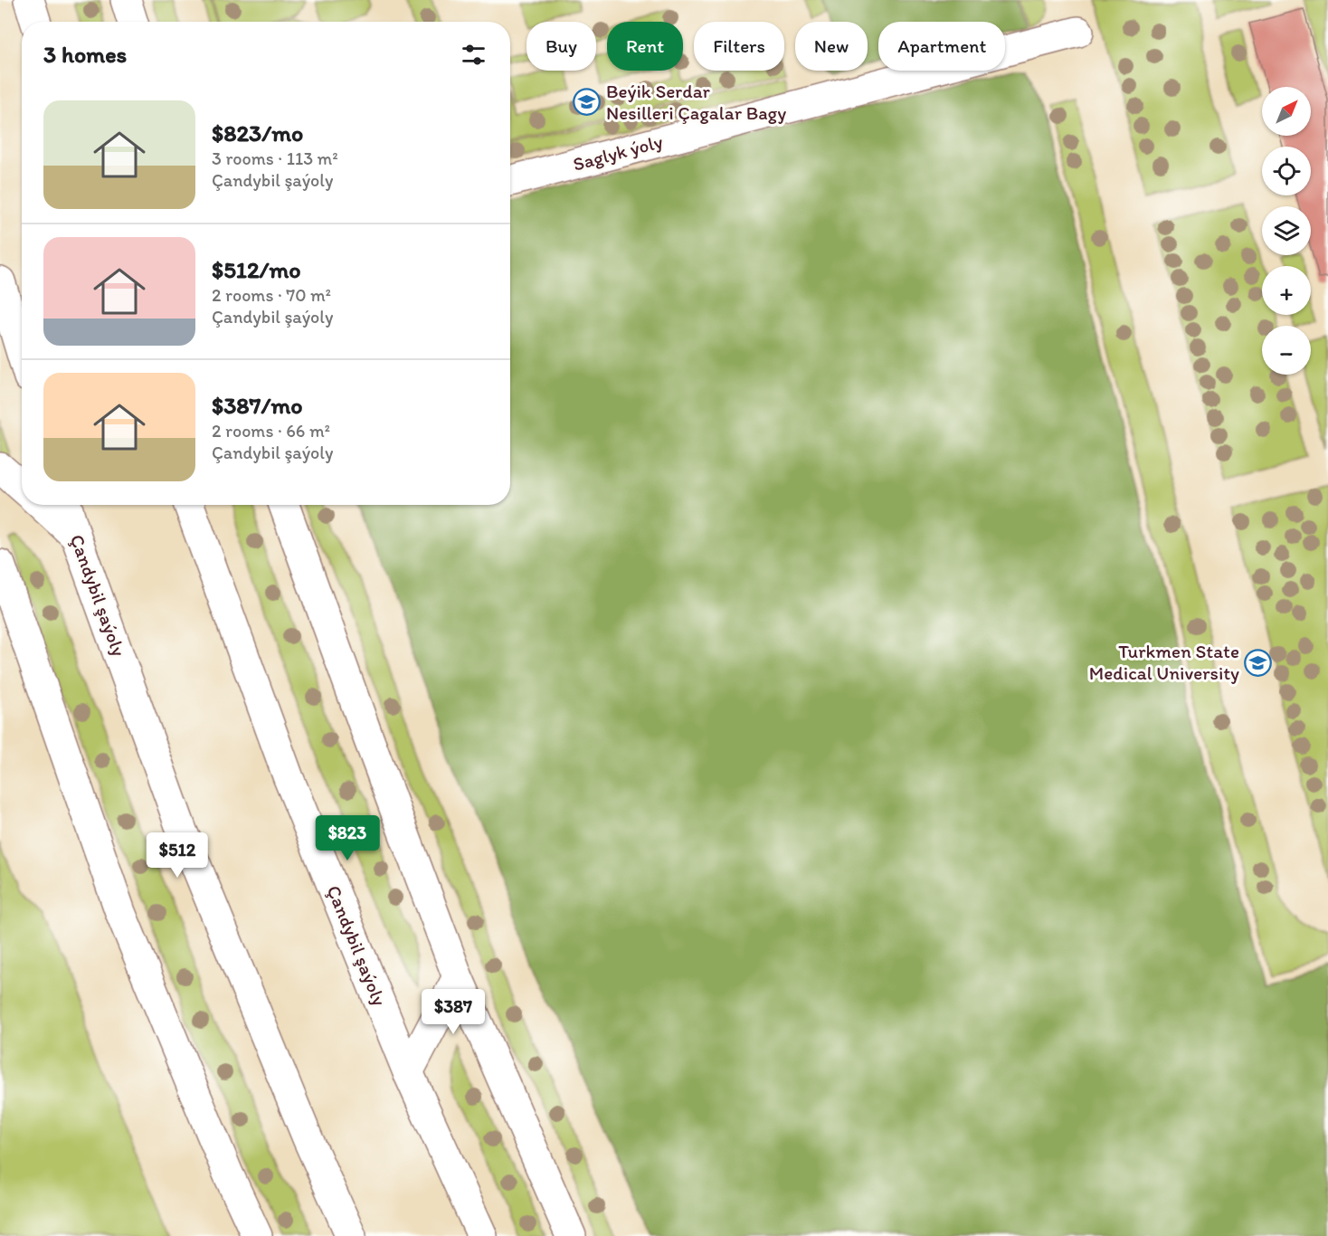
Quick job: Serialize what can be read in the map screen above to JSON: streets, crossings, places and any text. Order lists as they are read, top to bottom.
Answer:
{
  "streets": {
    "street": ["Saglyk ýoly", "Çandybil şaýoly"]
  },
  "places": {
    "school or university": ["Beýik Serdar Nesilleri Çagalar Bagy", "Turkmen State Medical University"]
  },
  "north": "top right",
  "page": {
    "chip": [
      "Buy",
      "Rent",
      "Filters",
      "New",
      "Apartment"
    ],
    "heading": "3 homes",
    "map_buttons": ["+", "−"],
    "list": [
      {
        "name": "$823/mo",
        "note": "3 rooms · 113 m² · Çandybil şaýoly"
      },
      {
        "name": "$512/mo",
        "note": "2 rooms · 70 m² · Çandybil şaýoly"
      },
      {
        "name": "$387/mo",
        "note": "2 rooms · 66 m² · Çandybil şaýoly"
      }
    ],
    "price": ["$823", "$512", "$387"]
  }
}
